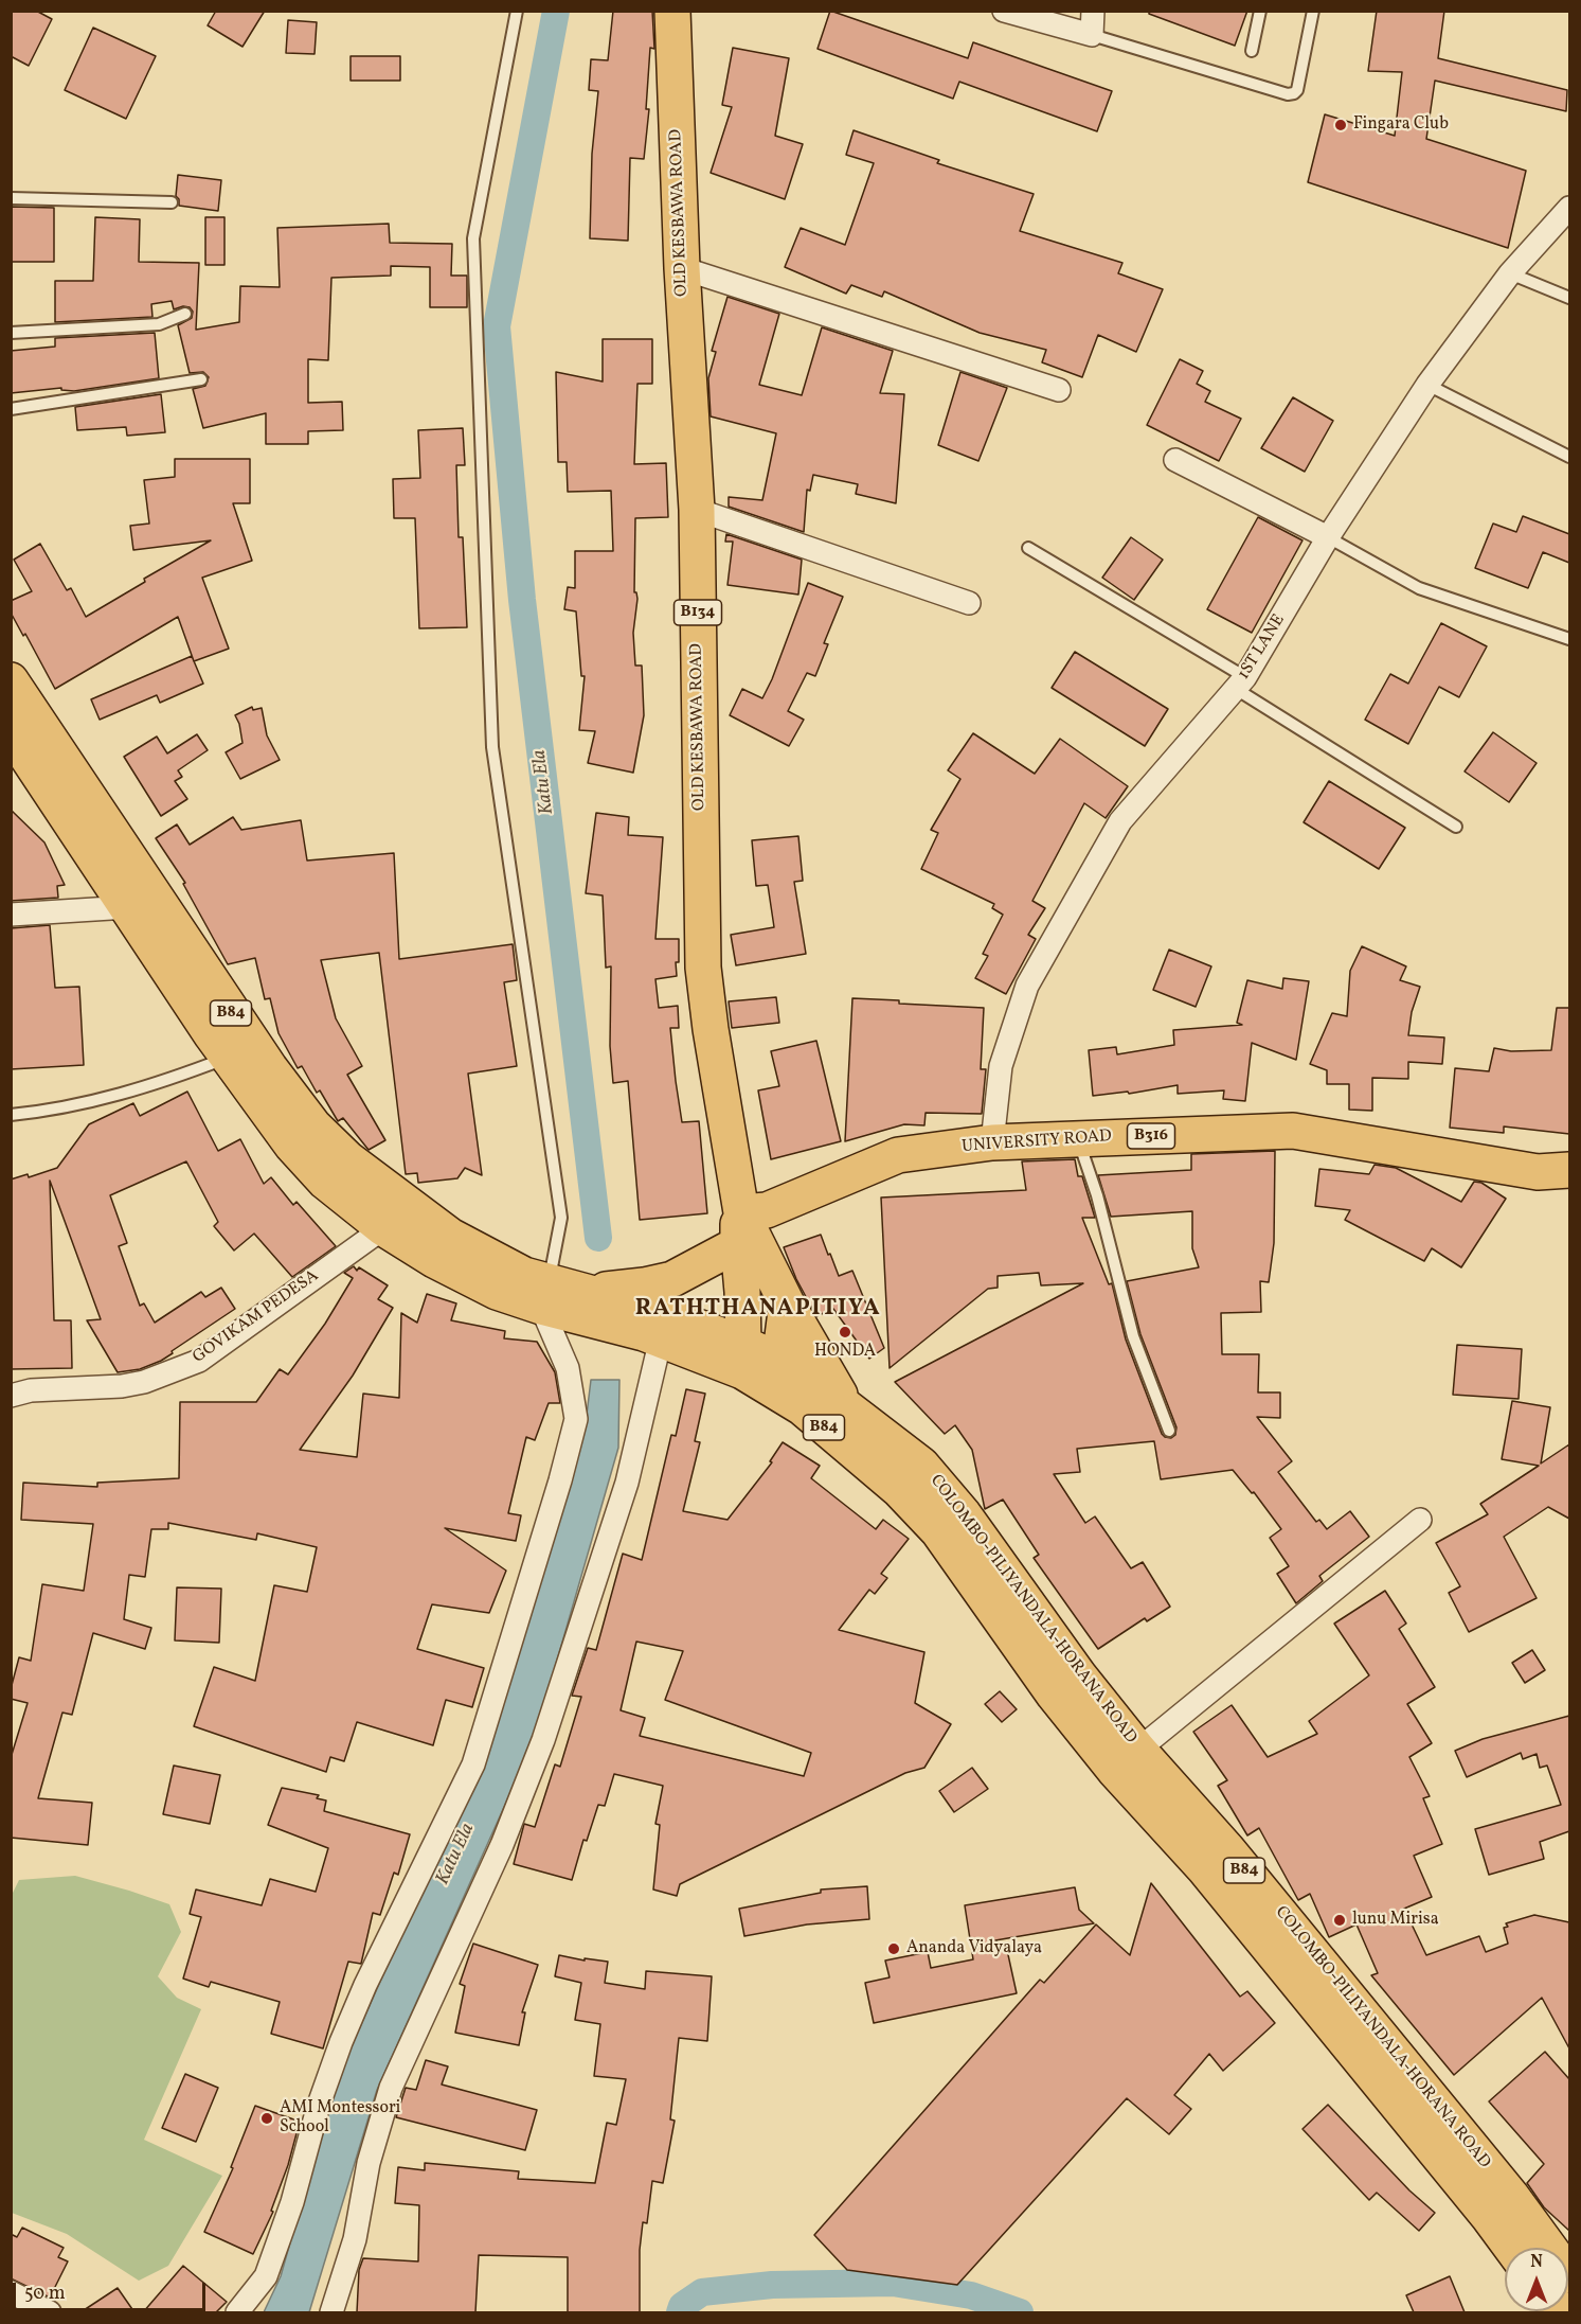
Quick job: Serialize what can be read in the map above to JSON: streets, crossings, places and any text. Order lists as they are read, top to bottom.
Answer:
{
  "streets": {
    "main road": [
      "OLD KESBAWA ROAD",
      "B134",
      "B84",
      "B316",
      "UNIVERSITY ROAD",
      "COLOMBO-PILIYANDALA-HORANA ROAD"
    ],
    "street": ["1ST LANE", "GOVIKAM PEDESA"]
  },
  "crossings": [
    ["OLD KESBAWA ROAD", "UNIVERSITY ROAD"],
    ["OLD KESBAWA ROAD", "COLOMBO-PILIYANDALA-HORANA ROAD"],
    ["1ST LANE", "UNIVERSITY ROAD"],
    ["GOVIKAM PEDESA", "COLOMBO-PILIYANDALA-HORANA ROAD"]
  ],
  "districts": ["RATHTHANAPITIYA"],
  "water": ["Katu Ela"],
  "places": [
    "Fingara Club",
    "HONDA",
    "lunu Mirisa",
    "Ananda Vidyalaya",
    "AMI Montessori School"
  ],
  "scale_bar": "50 m",
  "north": "top"
}
